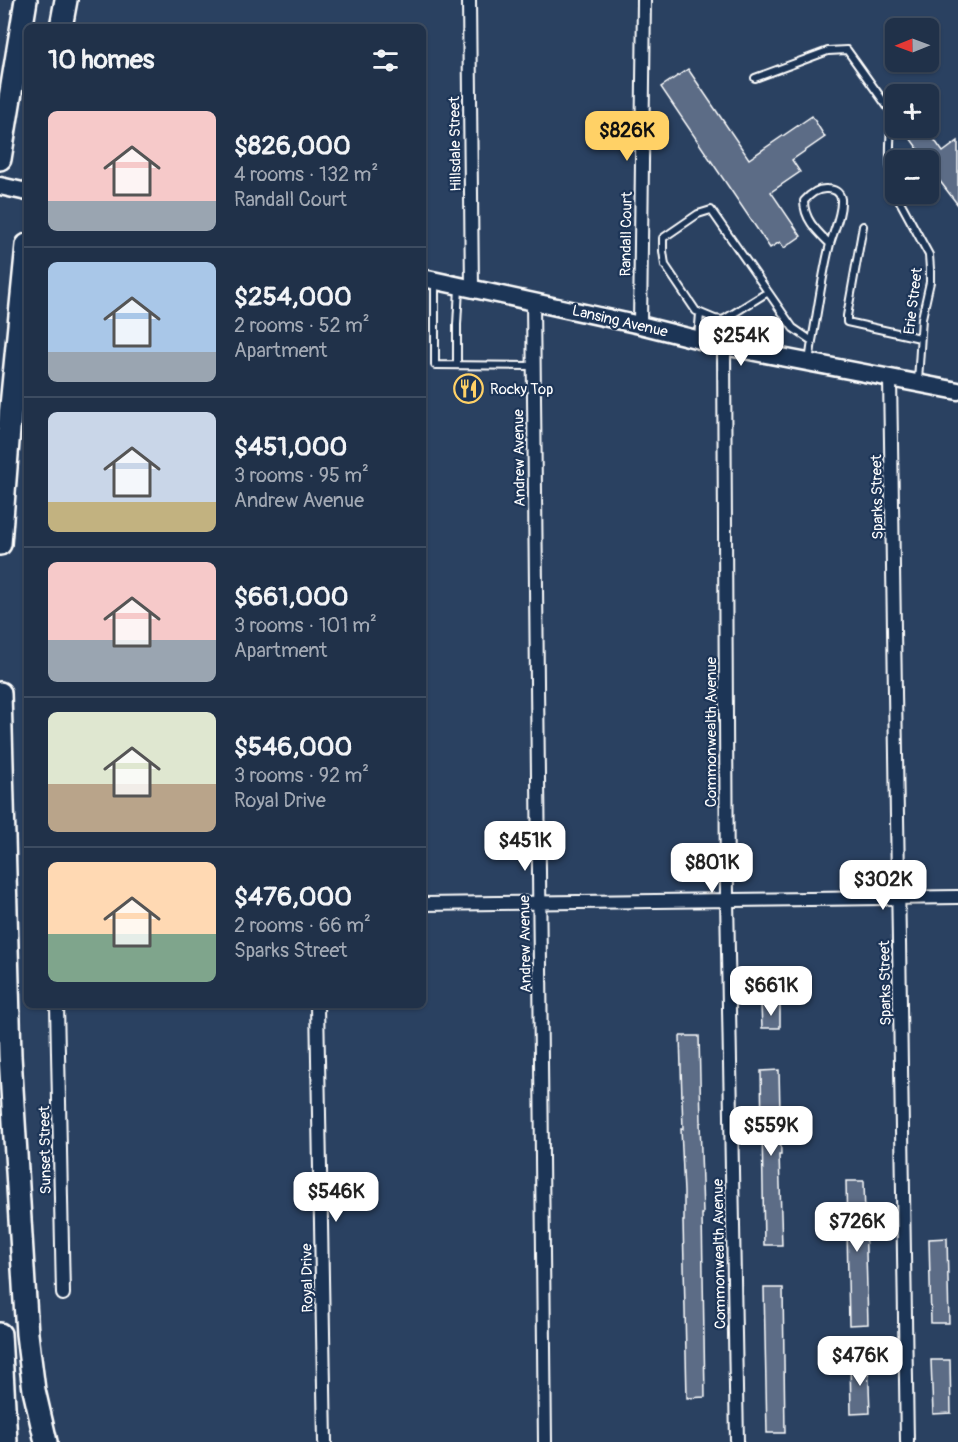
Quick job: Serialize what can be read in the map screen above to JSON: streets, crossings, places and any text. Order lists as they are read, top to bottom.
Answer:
{
  "streets": {
    "main road": ["Lansing Avenue"],
    "street": [
      "Hillsdale Street",
      "Randall Court",
      "Andrew Avenue",
      "Sparks Street",
      "Commonwealth Avenue",
      "Sunset Street",
      "Royal Drive"
    ],
    "lane": ["Erie Street"]
  },
  "crossings": [
    ["Hillsdale Street", "Lansing Avenue"],
    ["Randall Court", "Lansing Avenue"],
    ["Erie Street", "Lansing Avenue"],
    ["Lansing Avenue", "Andrew Avenue"],
    ["Lansing Avenue", "Sparks Street"],
    ["Lansing Avenue", "Commonwealth Avenue"]
  ],
  "places": {
    "restaurant": ["Rocky Top"]
  },
  "north": "left",
  "page": {
    "map_buttons": ["+", "−"],
    "heading": "10 homes",
    "list": [
      {
        "name": "$826,000",
        "note": "4 rooms · 132 m² · Randall Court"
      },
      {
        "name": "$254,000",
        "note": "2 rooms · 52 m² · Apartment"
      },
      {
        "name": "$451,000",
        "note": "3 rooms · 95 m² · Andrew Avenue"
      },
      {
        "name": "$661,000",
        "note": "3 rooms · 101 m² · Apartment"
      },
      {
        "name": "$546,000",
        "note": "3 rooms · 92 m² · Royal Drive"
      },
      {
        "name": "$476,000",
        "note": "2 rooms · 66 m² · Sparks Street"
      }
    ],
    "price": [
      "$826K",
      "$254K",
      "$451K",
      "$801K",
      "$302K",
      "$661K",
      "$559K",
      "$546K",
      "$726K",
      "$476K"
    ]
  }
}
